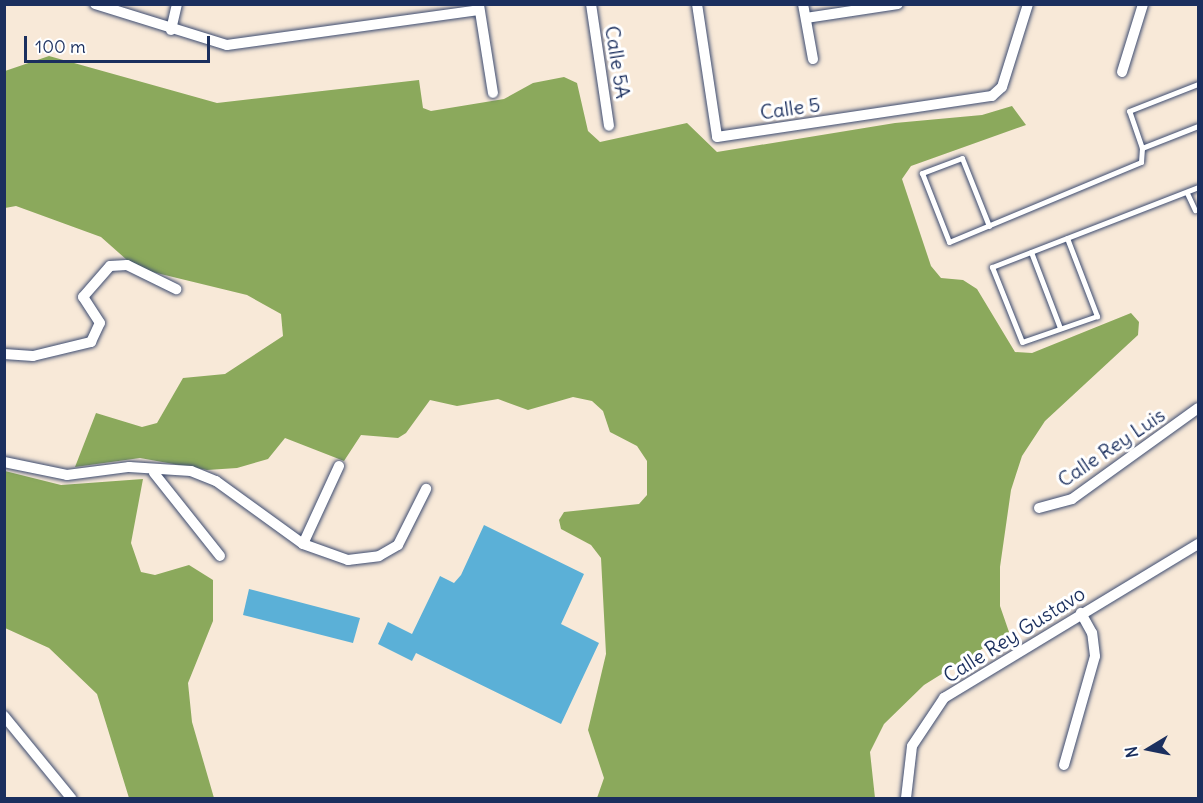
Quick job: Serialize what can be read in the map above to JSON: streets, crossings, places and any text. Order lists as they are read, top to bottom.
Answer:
{
  "streets": {
    "street": [
      "Calle 5A",
      "Calle 5",
      "Calle Rey Luis",
      "Calle Rey Gustavo"
    ]
  },
  "scale_bar": "100 m",
  "north": "left"
}
